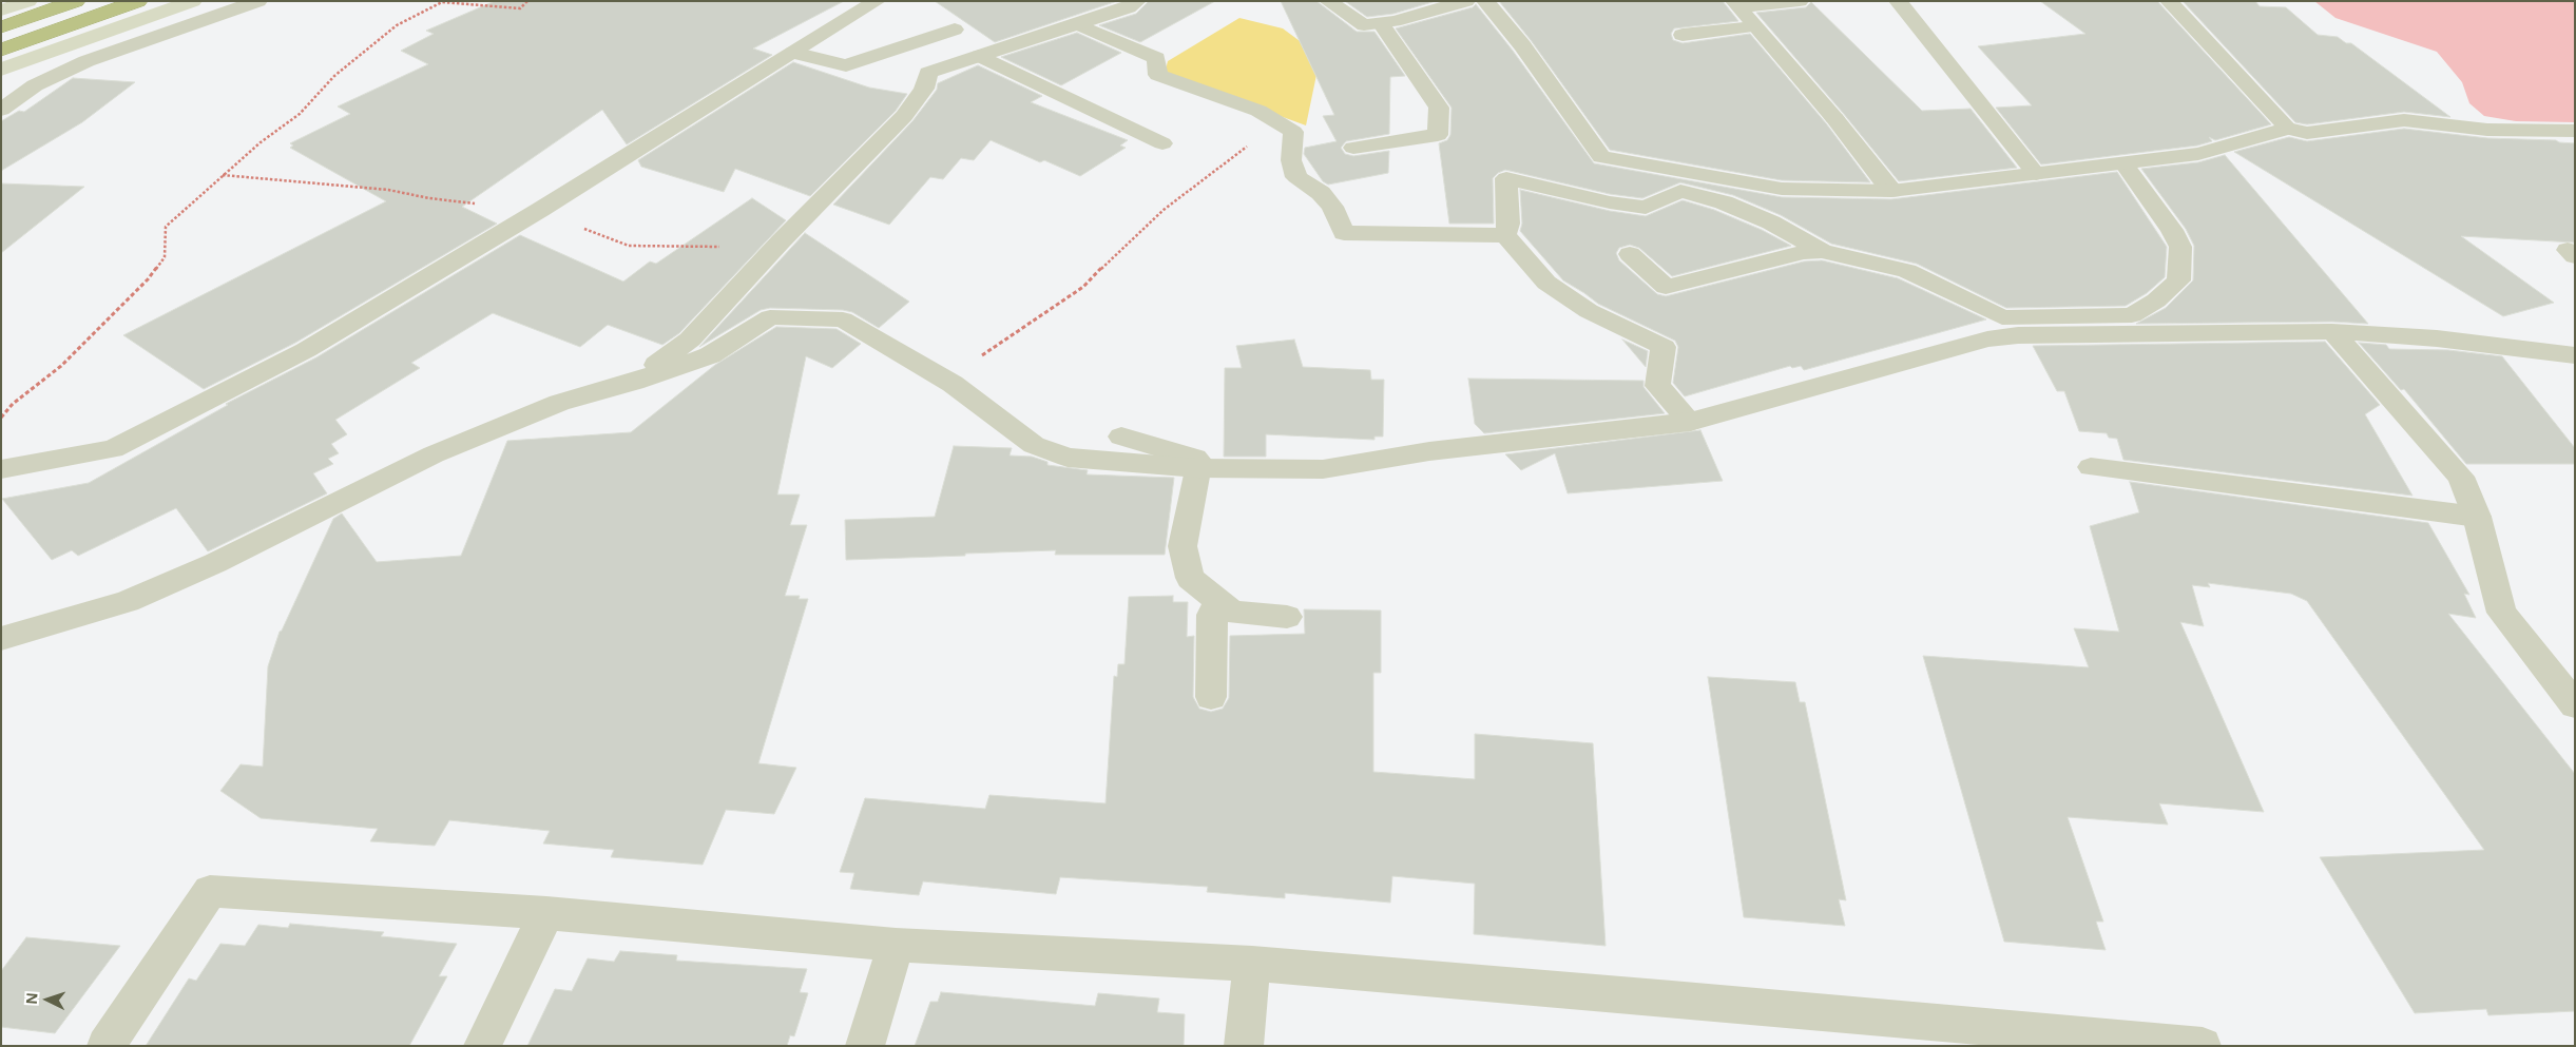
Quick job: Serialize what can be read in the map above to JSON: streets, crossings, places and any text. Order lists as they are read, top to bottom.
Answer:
{
  "north": "left"
}
